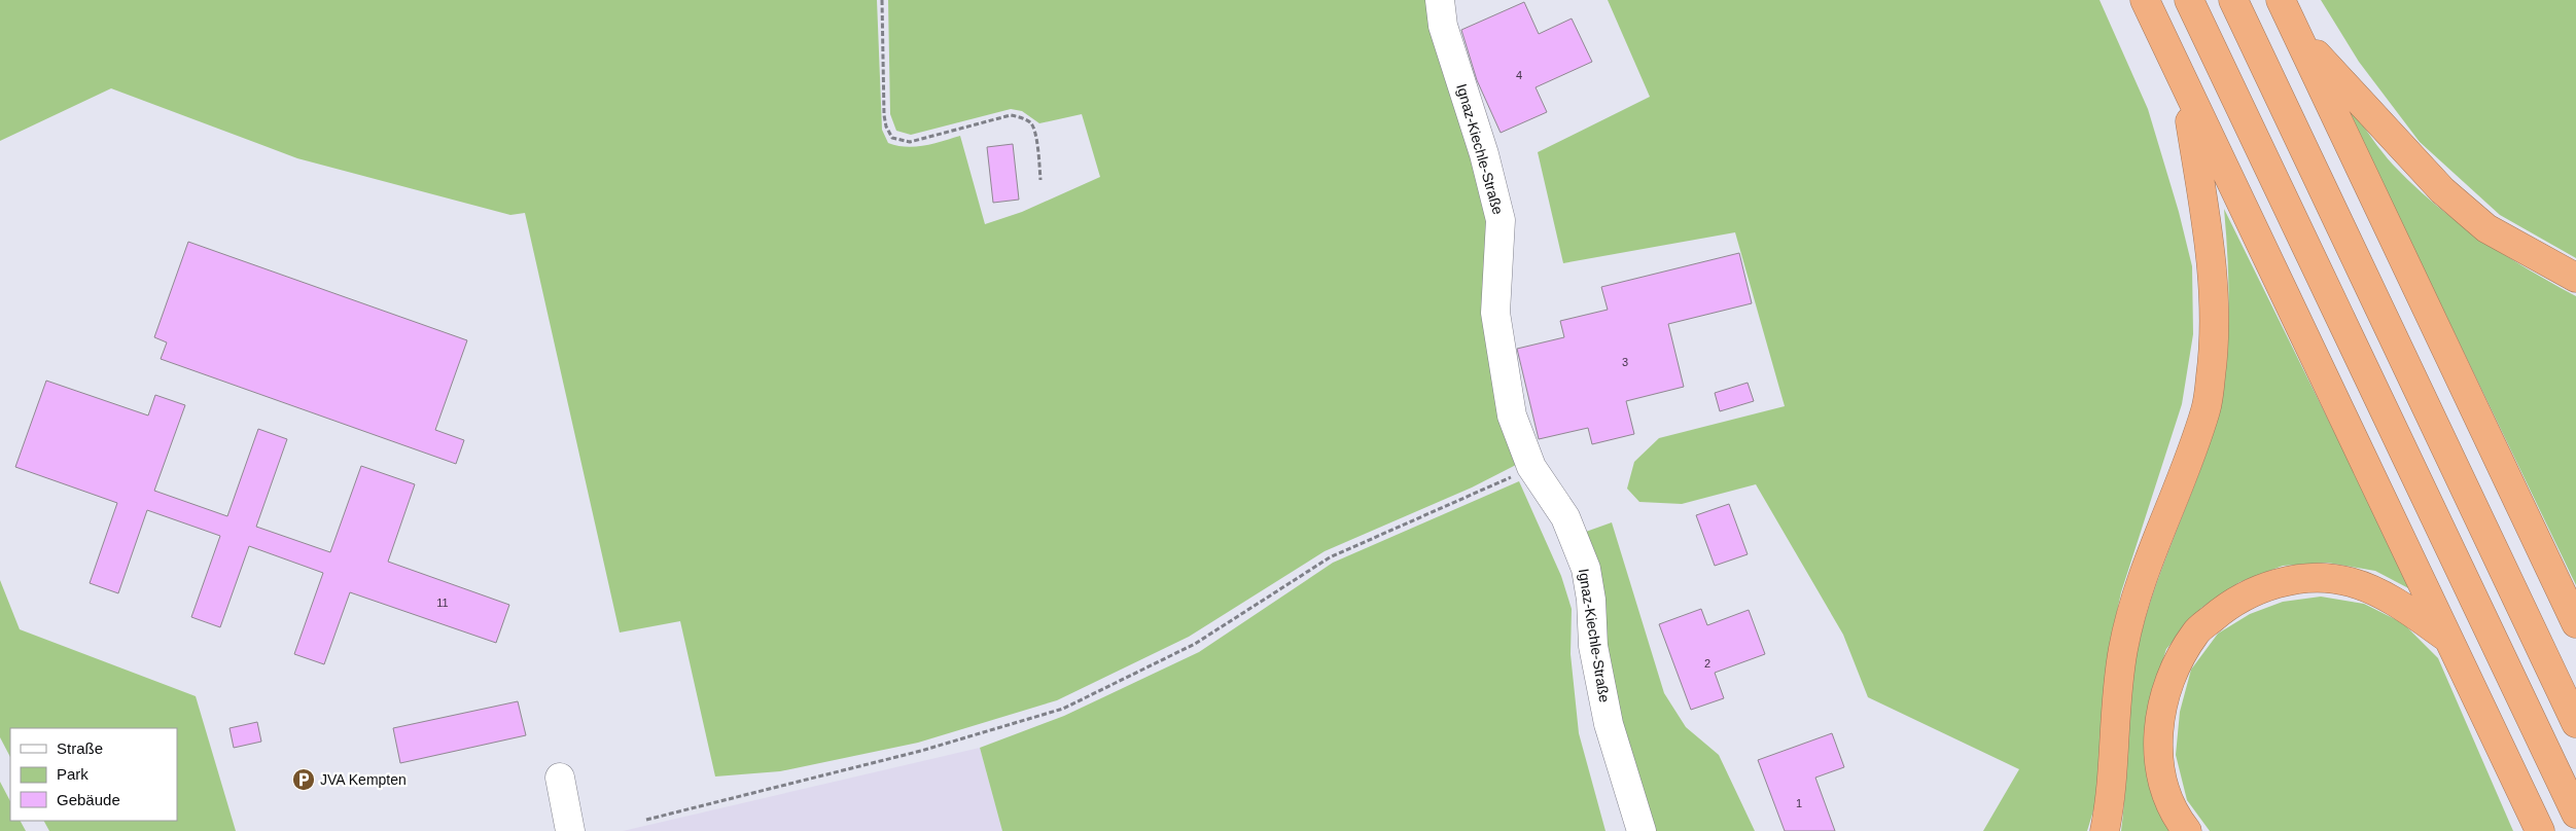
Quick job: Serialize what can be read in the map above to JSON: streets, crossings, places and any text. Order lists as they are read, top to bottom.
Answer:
{
  "streets": {
    "street": ["Ignaz-Kiechle-Straße"]
  },
  "places": {
    "parking": ["JVA Kempten"]
  },
  "house_numbers": [
    "4",
    "3",
    "11",
    "2",
    "1"
  ],
  "legend": ["Straße", "Park", "Gebäude"]
}
